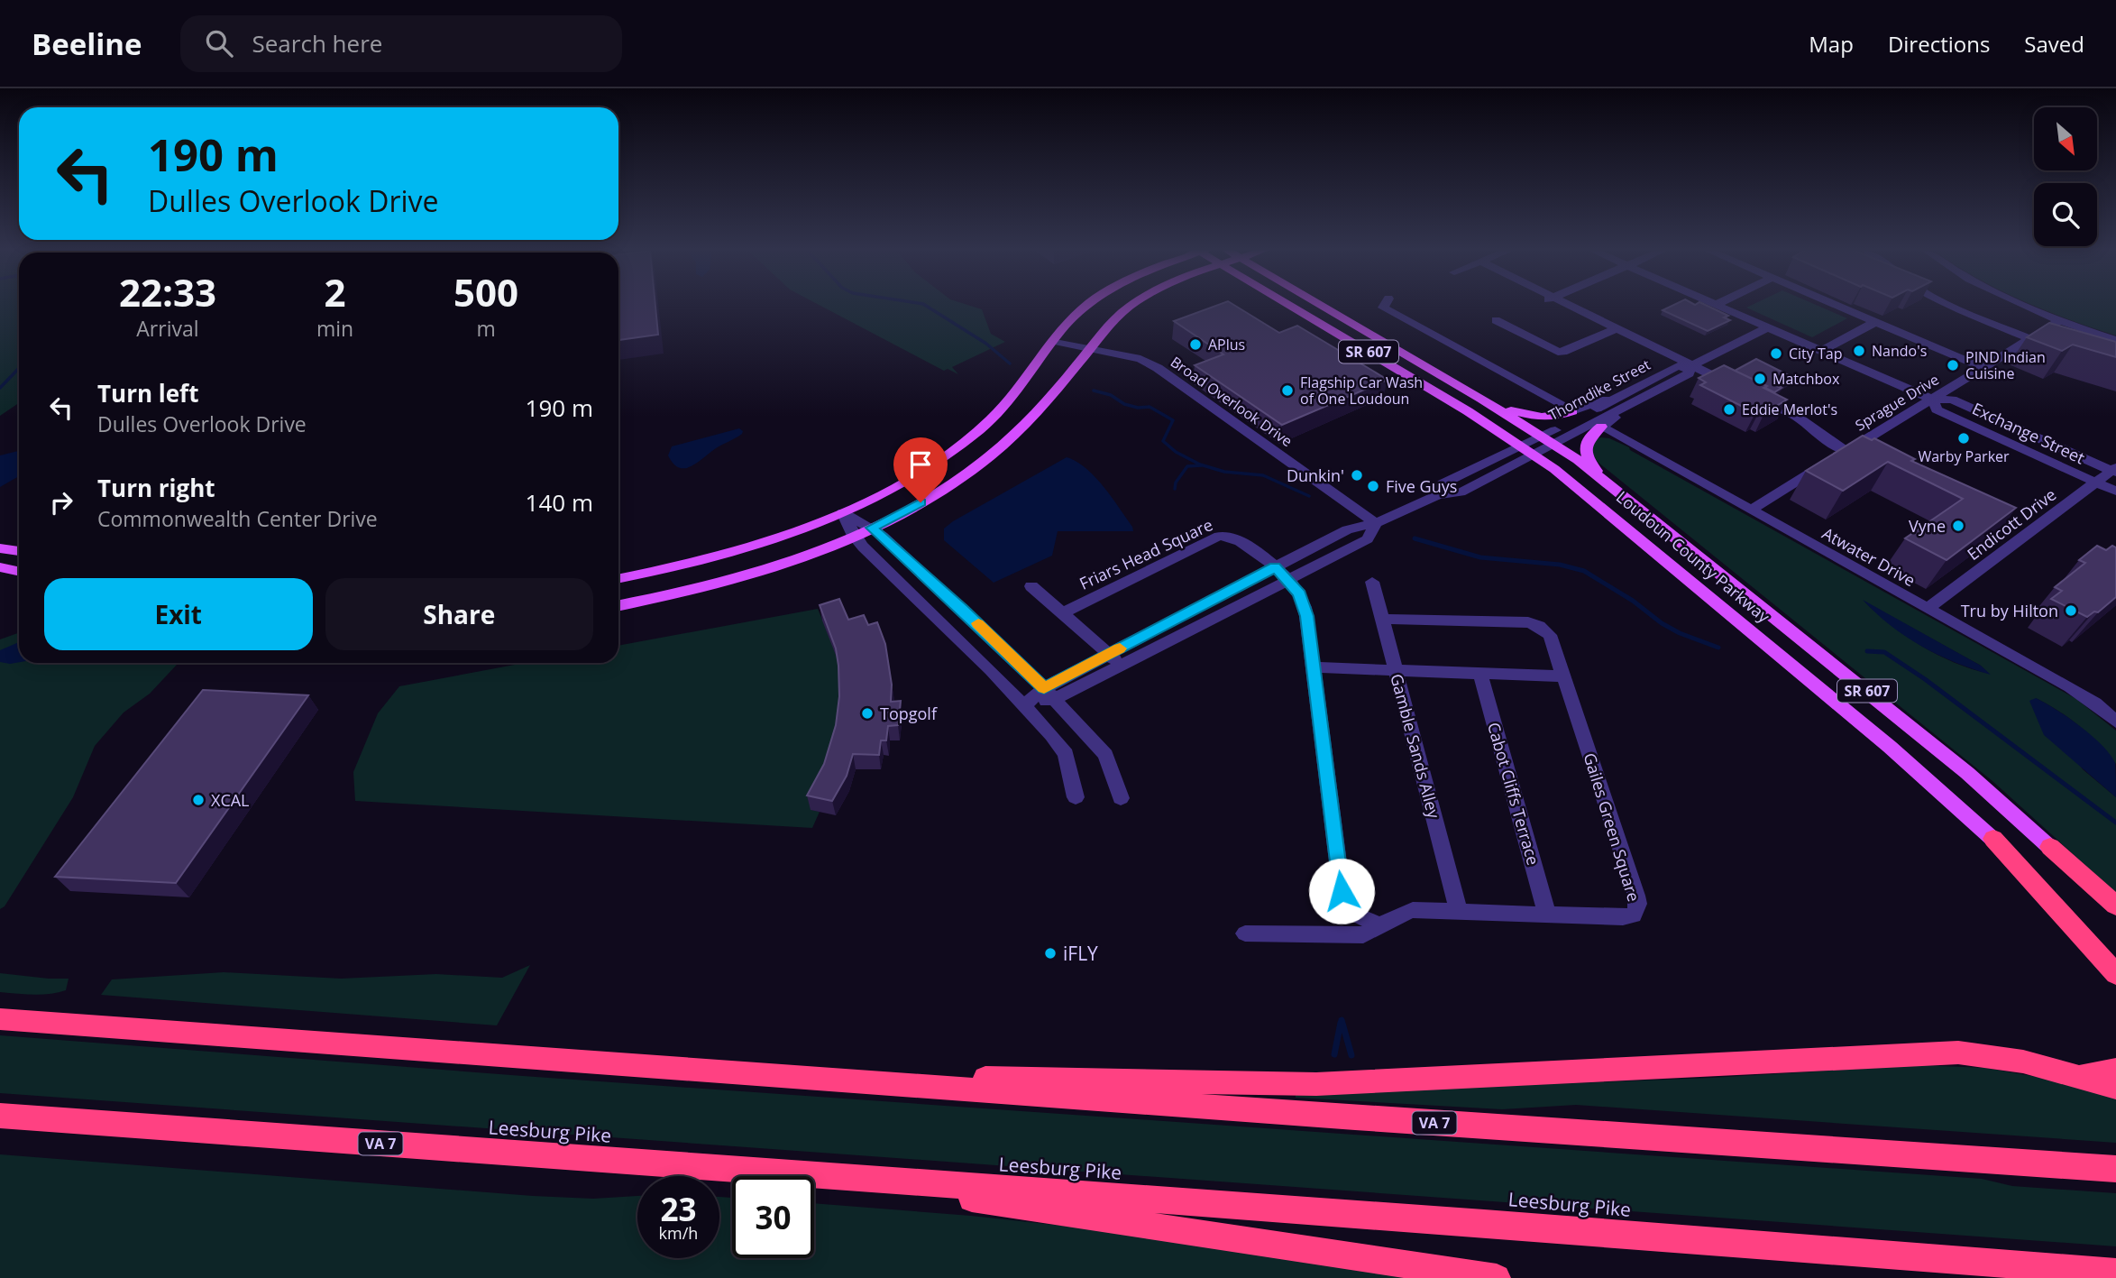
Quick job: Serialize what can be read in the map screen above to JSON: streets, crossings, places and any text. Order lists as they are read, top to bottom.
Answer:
{
  "streets": {
    "highway": ["VA 7", "Leesburg Pike"],
    "main road": ["SR 607", "Loudoun County Parkway"],
    "street": [
      "Thorndike Street",
      "Broad Overlook Drive",
      "Sprague Drive",
      "Exchange Street",
      "Endicott Drive",
      "Friars Head Square",
      "Atwater Drive",
      "Gamble Sands Alley",
      "Cabot Cliffs Terrace",
      "Gailes Green Square"
    ]
  },
  "crossings": [
    ["Thorndike Street", "Broad Overlook Drive"],
    ["Thorndike Street", "Exchange Street"],
    ["Thorndike Street", "Loudoun County Parkway"],
    ["Sprague Drive", "Exchange Street"],
    ["Sprague Drive", "Atwater Drive"],
    ["Exchange Street", "Endicott Drive"],
    ["Endicott Drive", "Atwater Drive"],
    ["Friars Head Square", "Gailes Green Square"],
    ["Gamble Sands Alley", "Gailes Green Square"],
    ["Cabot Cliffs Terrace", "Gailes Green Square"]
  ],
  "places": [
    "APlus",
    "Nando's",
    "City Tap",
    "PIND Indian Cuisine",
    "Matchbox",
    "Flagship Car Wash of One Loudoun",
    "Eddie Merlot's",
    "Warby Parker",
    "Dunkin'",
    "Five Guys",
    "Vyne",
    "Tru by Hilton",
    "Topgolf",
    "XCAL",
    "iFLY"
  ],
  "north": "bottom right",
  "page": {
    "header": "Beeline",
    "search": "Search here",
    "nav": ["Map", "Directions", "Saved"],
    "turn": ["190 m", "Dulles Overlook Drive"],
    "eta": [
      "22:33",
      "Arrival",
      "2",
      "min",
      "500",
      "m"
    ],
    "list": [
      {
        "name": "Turn left",
        "note": "Dulles Overlook Drive",
        "value": "190 m"
      },
      {
        "name": "Turn right",
        "note": "Commonwealth Center Drive",
        "value": "140 m"
      }
    ],
    "buttons": ["Exit", "Share"],
    "speed": "23 km/h",
    "limit": "30"
  }
}
